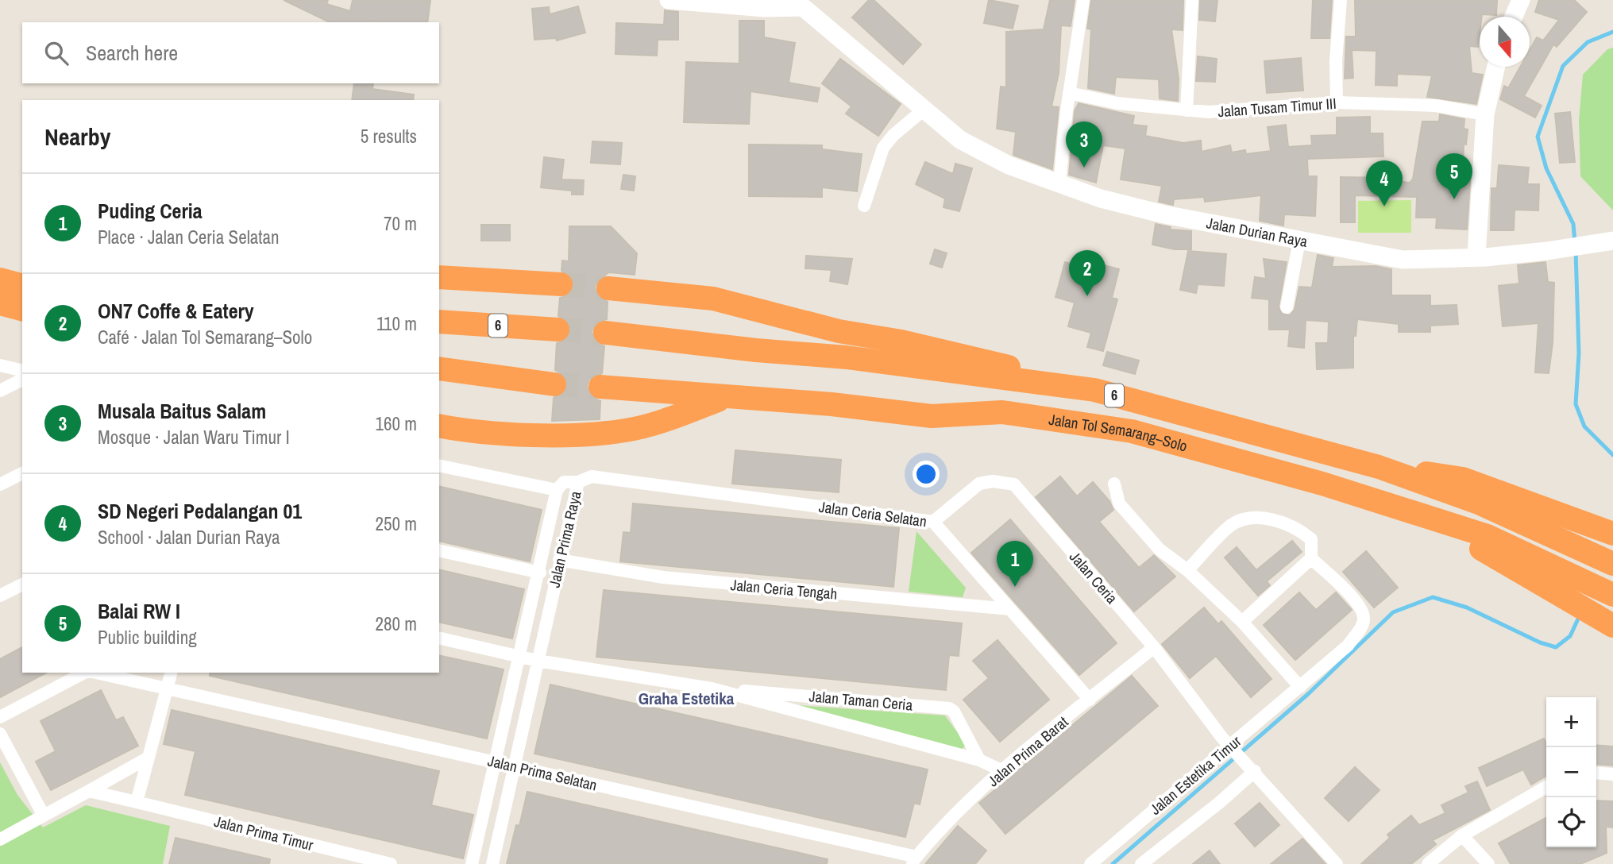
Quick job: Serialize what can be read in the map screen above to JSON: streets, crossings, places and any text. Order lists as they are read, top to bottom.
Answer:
{
  "streets": {
    "highway": ["6", "Jalan Tol Semarang–Solo"],
    "main road": ["Jalan Durian Raya"],
    "street": [
      "Jalan Tusam Timur III",
      "Jalan Ceria Selatan",
      "Jalan Prima Raya",
      "Jalan Ceria",
      "Jalan Ceria Tengah",
      "Jalan Taman Ceria",
      "Jalan Prima Barat",
      "Jalan Prima Selatan",
      "Jalan Estetika Timur",
      "Jalan Prima Timur"
    ]
  },
  "crossings": [
    ["Jalan Ceria Selatan", "Jalan Prima Raya"],
    ["Jalan Ceria Selatan", "Jalan Ceria"],
    ["Jalan Ceria Selatan", "Jalan Ceria Tengah"],
    ["Jalan Ceria Selatan", "Jalan Prima Barat"],
    ["Jalan Prima Raya", "Jalan Ceria Tengah"],
    ["Jalan Prima Raya", "Jalan Taman Ceria"],
    ["Jalan Prima Raya", "Jalan Prima Selatan"],
    ["Jalan Ceria", "Jalan Prima Barat"],
    ["Jalan Ceria", "Jalan Estetika Timur"],
    ["Jalan Taman Ceria", "Jalan Prima Barat"],
    ["Jalan Prima Barat", "Jalan Prima Selatan"]
  ],
  "districts": ["Graha Estetika"],
  "north": "bottom",
  "page": {
    "search": "Search here",
    "heading": ["Nearby", "5 results"],
    "pins": [
      "3",
      "5",
      "4",
      "2",
      "1"
    ],
    "list": [
      {
        "mark": "1",
        "name": "Puding Ceria",
        "note": "Place · Jalan Ceria Selatan",
        "value": "70 m"
      },
      {
        "mark": "2",
        "name": "ON7 Coffe & Eatery",
        "note": "Café · Jalan Tol Semarang–Solo",
        "value": "110 m"
      },
      {
        "mark": "3",
        "name": "Musala Baitus Salam",
        "note": "Mosque · Jalan Waru Timur I",
        "value": "160 m"
      },
      {
        "mark": "4",
        "name": "SD Negeri Pedalangan 01",
        "note": "School · Jalan Durian Raya",
        "value": "250 m"
      },
      {
        "mark": "5",
        "name": "Balai RW I",
        "note": "Public building",
        "value": "280 m"
      }
    ],
    "map_buttons": ["+", "−"]
  }
}
